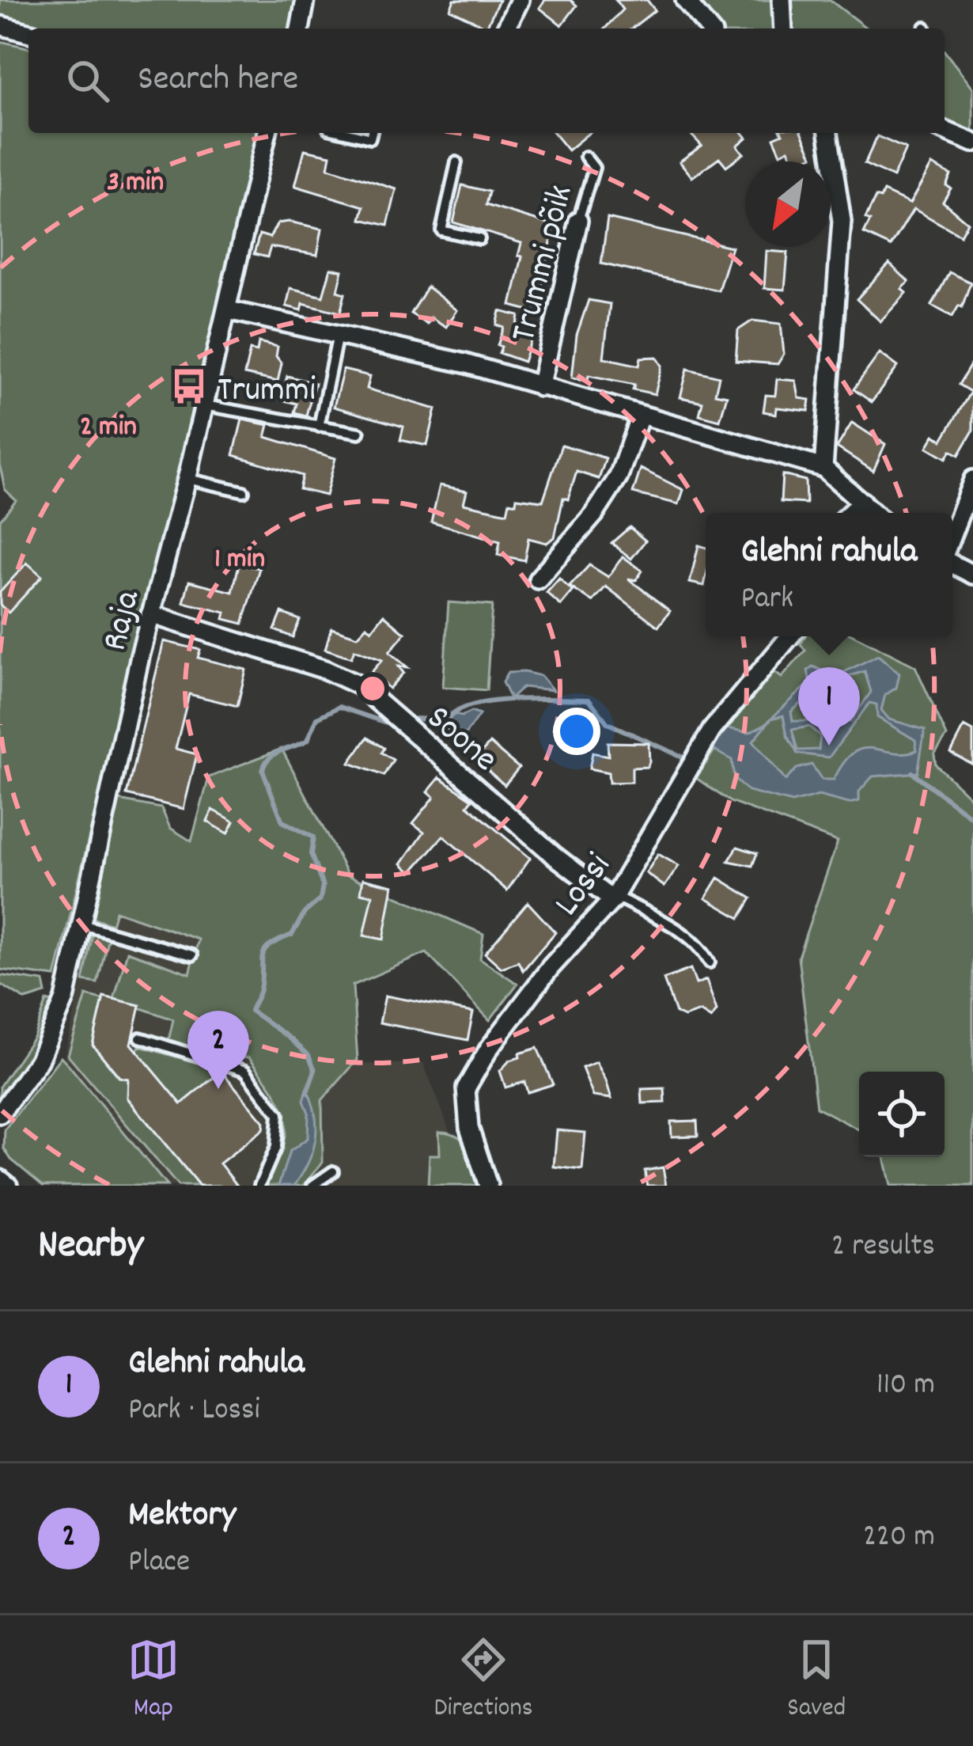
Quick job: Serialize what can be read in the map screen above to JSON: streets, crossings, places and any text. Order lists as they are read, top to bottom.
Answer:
{
  "streets": {
    "street": [
      "Trummi põik",
      "Raja",
      "Soone",
      "Lossi"
    ]
  },
  "crossings": [
    ["Raja", "Soone"],
    ["Soone", "Lossi"]
  ],
  "places": {
    "bus stop": ["Trummi"]
  },
  "north": "bottom left",
  "page": {
    "search": "Search here",
    "popup": ["Glehni rahula", "Park"],
    "pins": ["1", "2"],
    "heading": ["Nearby", "2 results"],
    "list": [
      {
        "mark": "1",
        "name": "Glehni rahula",
        "note": "Park · Lossi",
        "value": "110 m"
      },
      {
        "mark": "2",
        "name": "Mektory",
        "note": "Place",
        "value": "220 m"
      }
    ],
    "nav": ["Map", "Directions", "Saved"]
  },
  "rings": ["3 min", "2 min", "1 min"]
}
